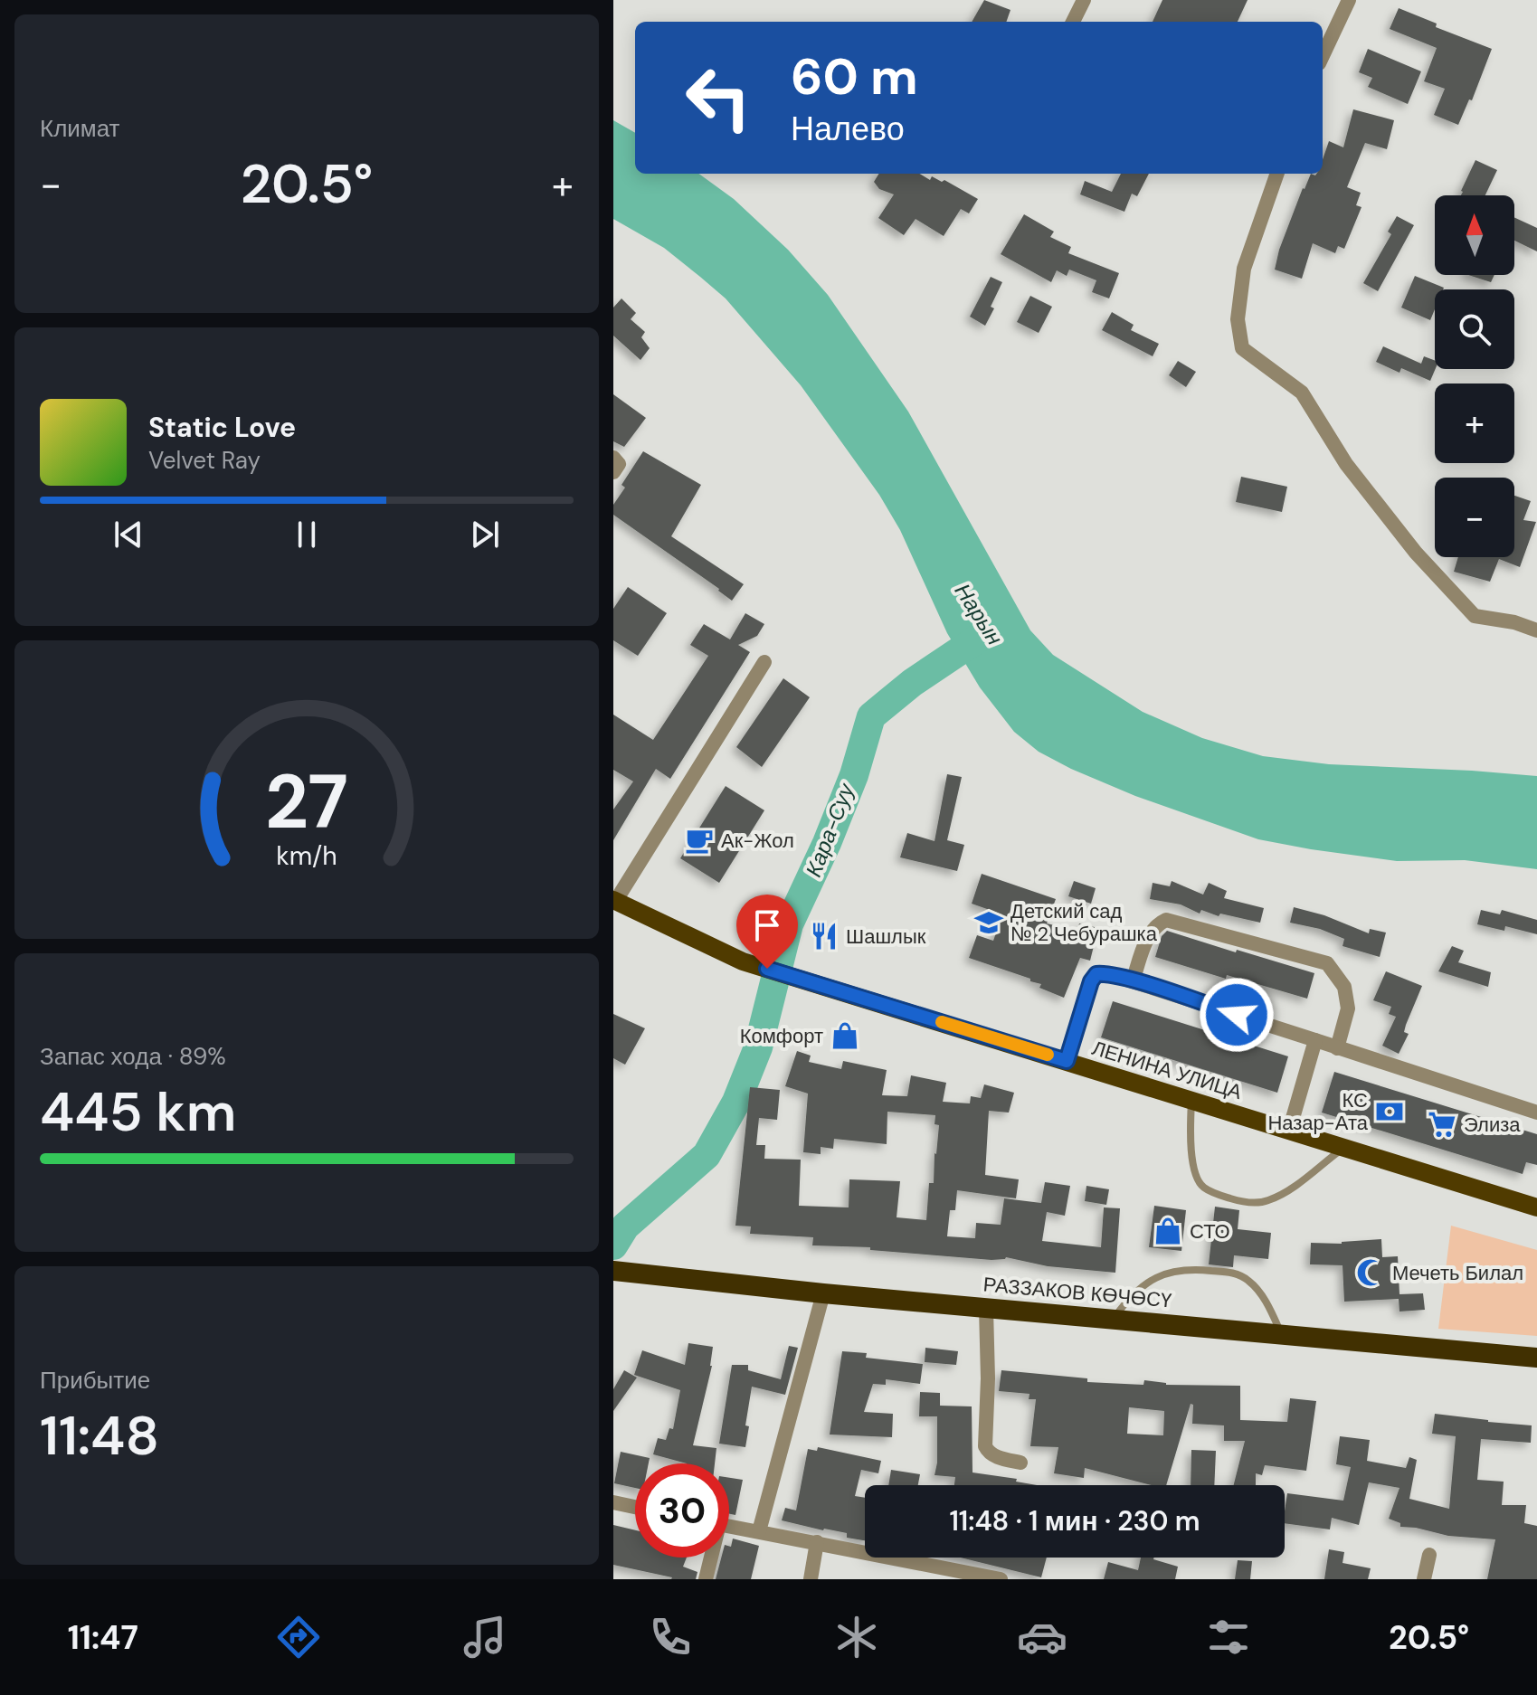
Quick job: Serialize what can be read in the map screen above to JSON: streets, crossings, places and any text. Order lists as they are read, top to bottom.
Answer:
{
  "streets": {
    "highway": ["РАЗЗАКОВ КӨЧӨСҮ"],
    "main road": ["ЛЕНИНА УЛИЦА"]
  },
  "water": ["Нарын", "Кара-Суу"],
  "places": {
    "cafe": ["Ак-Жол"],
    "school or university": ["Детский сад № 2 Чебурашка"],
    "restaurant": ["Шашлык"],
    "shop": ["Комфорт", "СТО"],
    "bank": ["КС Назар-Ата"],
    "supermarket": ["Элиза"],
    "mosque": ["Мечеть Билал"]
  },
  "north": "top",
  "page": {
    "tile": [
      "Климат",
      ["Запас хода · 89%", "445 km"],
      ["Прибытие", "11:48"]
    ],
    "turn": ["60 m", "Налево"],
    "heat": ["−", "20.5°", "+"],
    "map_buttons": ["+", "−"],
    "song": ["Static Love", "Velvet Ray"],
    "limit": "30",
    "trip": "11:48 · 1 мин · 230 m",
    "tabs": ["11:47", "20.5°"],
    "gauge": ["27", "km/h"]
  }
}
